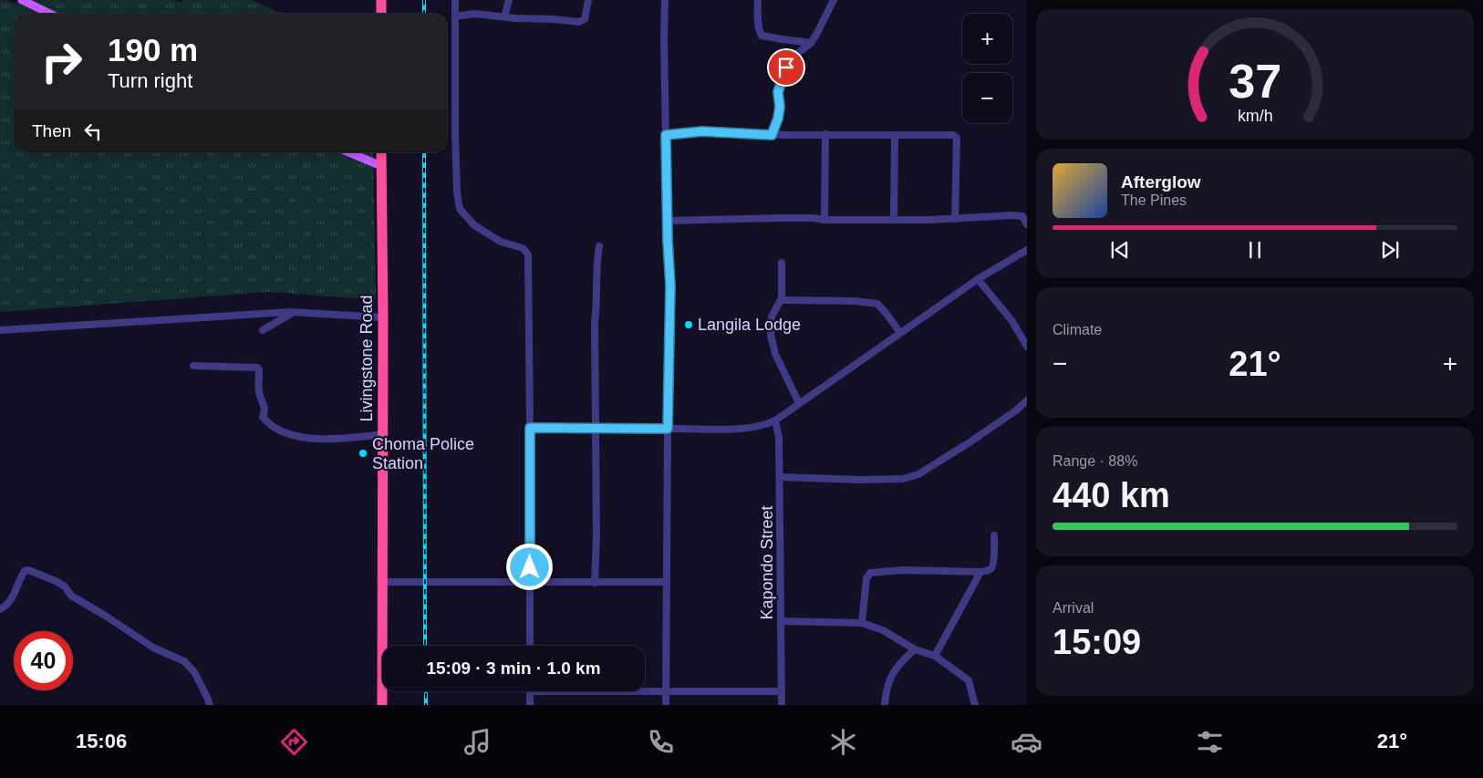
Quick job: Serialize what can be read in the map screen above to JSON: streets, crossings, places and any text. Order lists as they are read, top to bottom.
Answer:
{
  "streets": {
    "highway": ["Livingstone Road"],
    "street": ["Kapondo Street"]
  },
  "places": ["Langila Lodge", "Choma Police Station"],
  "page": {
    "map_buttons": ["+", "−"],
    "turn": ["190 m", "Turn right"],
    "then": "Then",
    "song": ["Afterglow", "The Pines"],
    "tile": [
      "Climate",
      ["Range · 88%", "440 km"],
      ["Arrival", "15:09"]
    ],
    "heat": ["−", "21°", "+"],
    "limit": "40",
    "trip": "15:09 · 3 min · 1.0 km",
    "tabs": ["15:06", "21°"],
    "gauge": ["37", "km/h"]
  }
}
